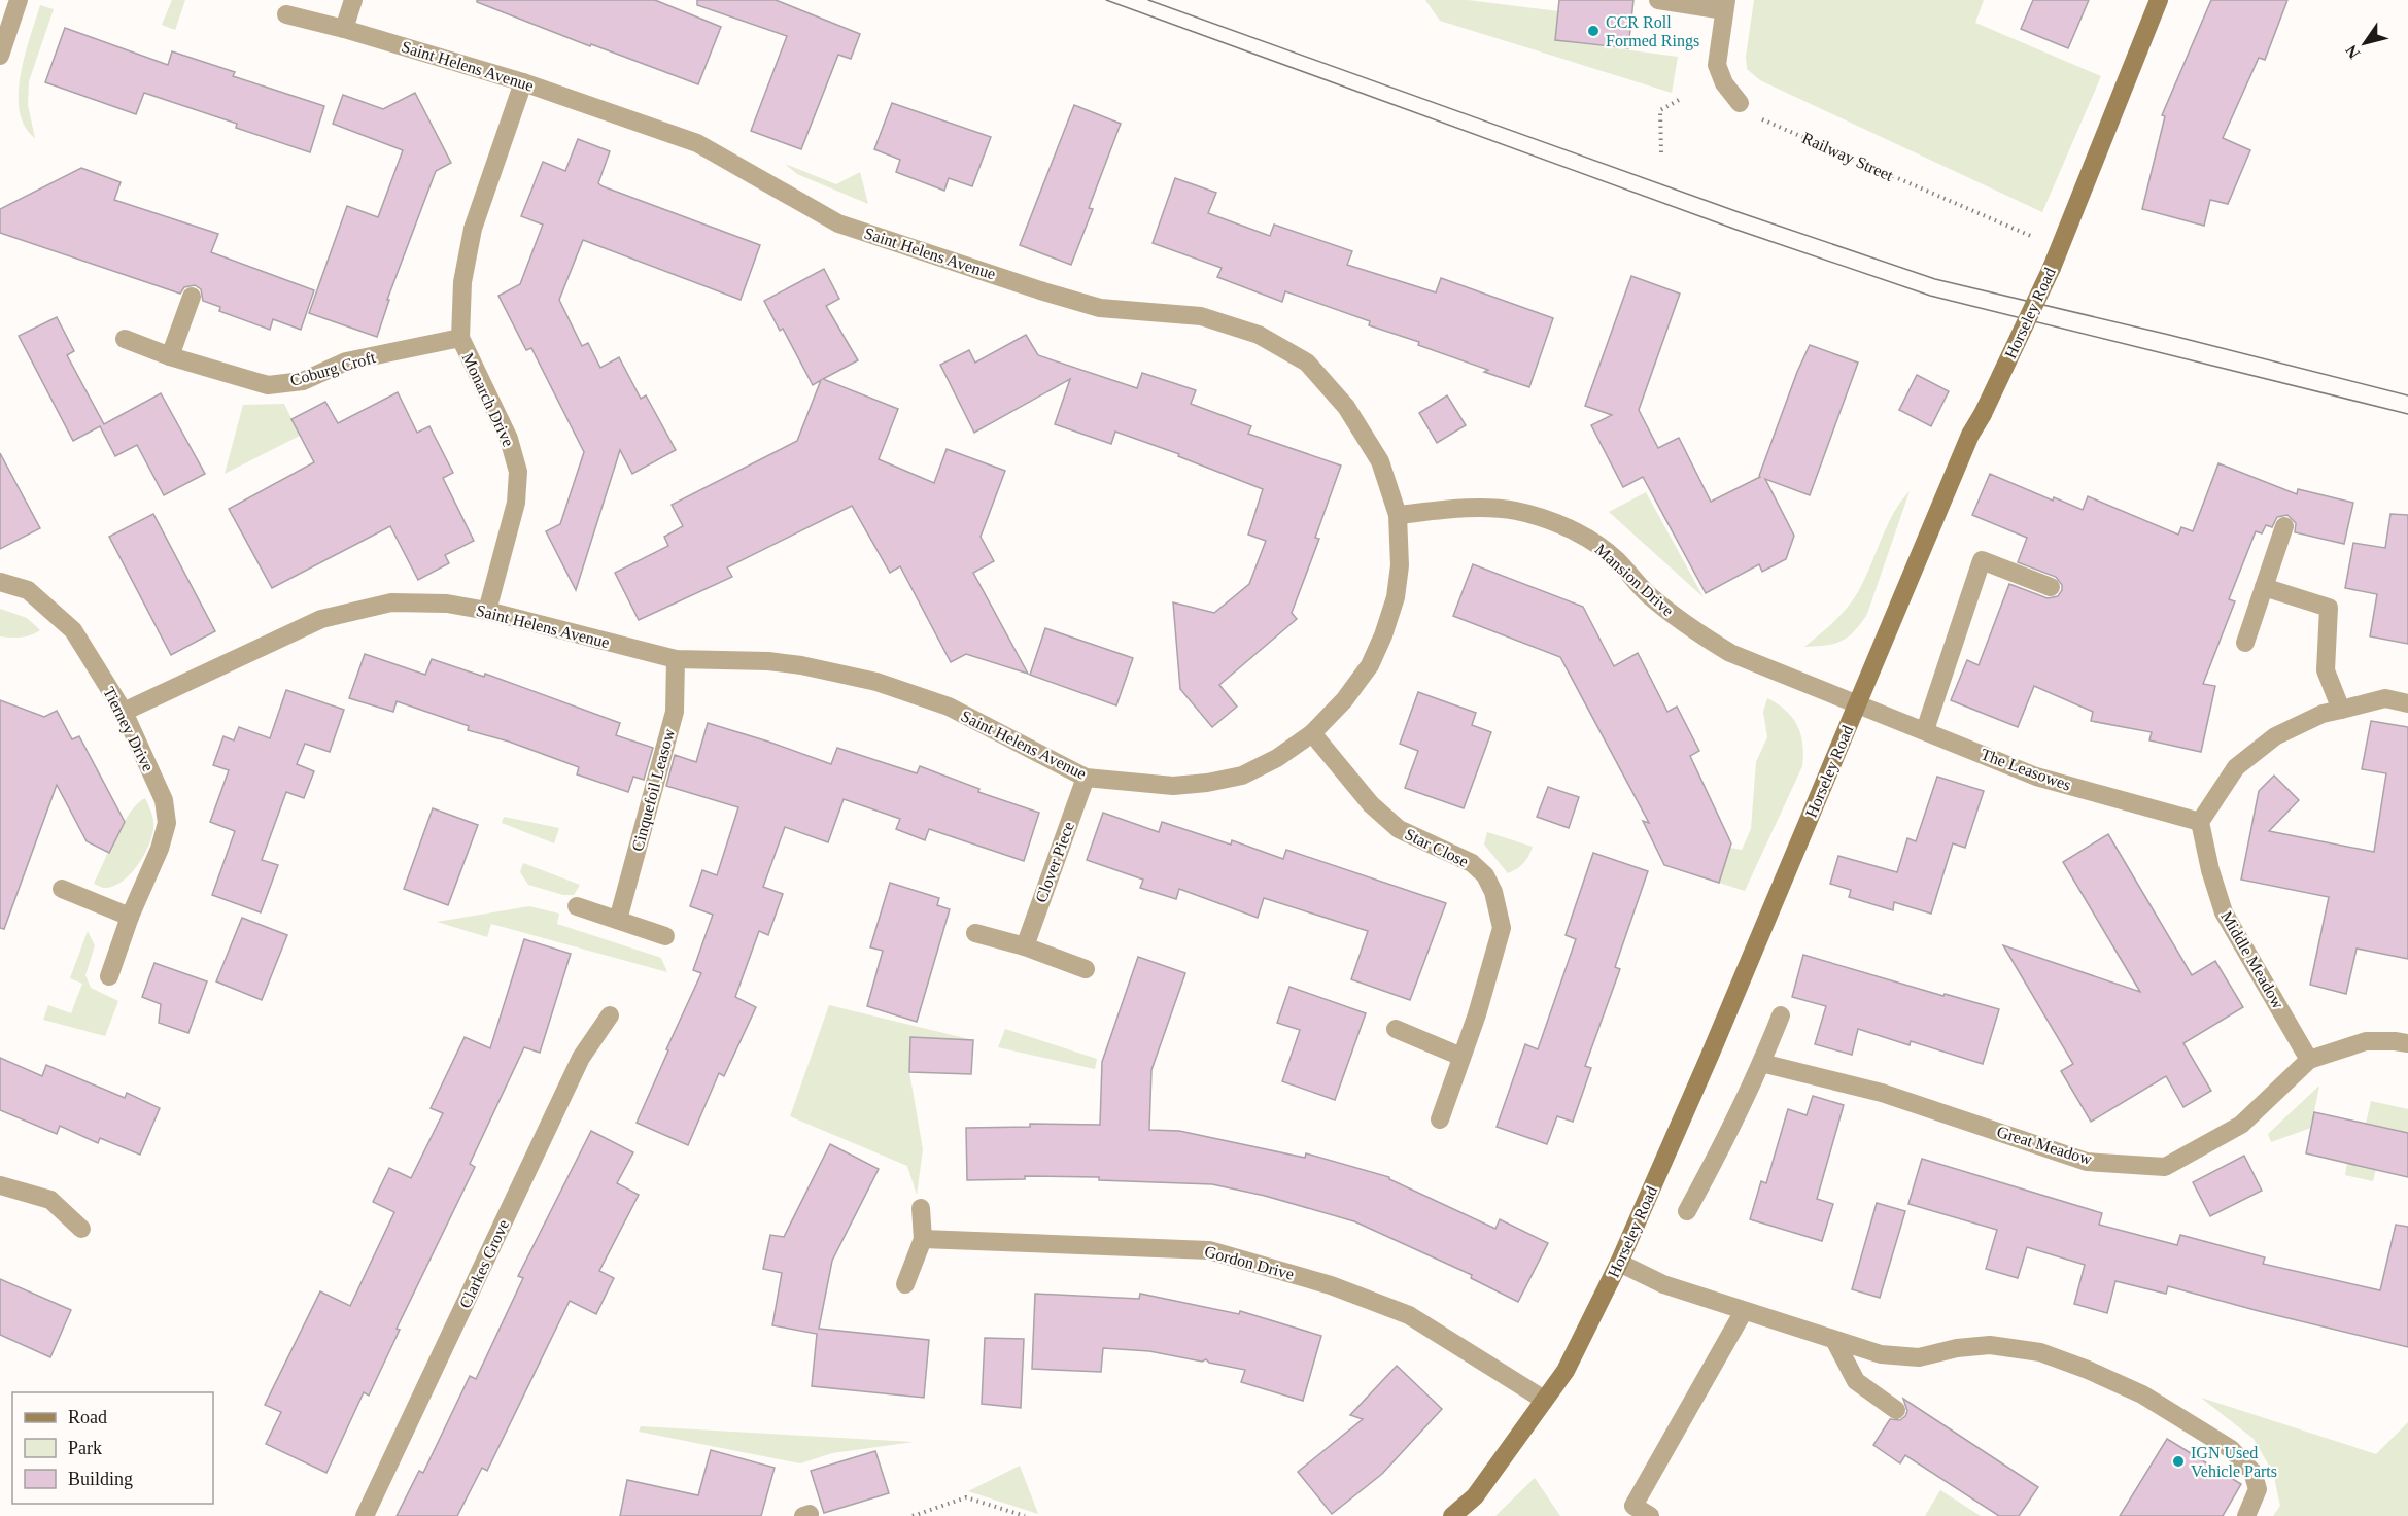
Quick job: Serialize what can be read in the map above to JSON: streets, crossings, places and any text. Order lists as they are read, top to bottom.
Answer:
{
  "streets": {
    "street": [
      "Saint Helens Avenue",
      "Horseley Road",
      "Coburg Croft",
      "Monarch Drive",
      "Mansion Drive",
      "Tierney Drive",
      "The Leasowes",
      "Cinquefoil Leasow",
      "Star Close",
      "Clover Piece",
      "Middle Meadow",
      "Great Meadow",
      "Gordon Drive",
      "Clarkes Grove"
    ],
    "path": ["Railway Street"]
  },
  "crossings": [
    ["Saint Helens Avenue", "Monarch Drive"],
    ["Saint Helens Avenue", "Mansion Drive"],
    ["Saint Helens Avenue", "Tierney Drive"],
    ["Saint Helens Avenue", "Cinquefoil Leasow"],
    ["Saint Helens Avenue", "Star Close"],
    ["Saint Helens Avenue", "Clover Piece"],
    ["Railway Street", "Horseley Road"],
    ["Horseley Road", "Mansion Drive"],
    ["Horseley Road", "The Leasowes"],
    ["Horseley Road", "Gordon Drive"],
    ["Coburg Croft", "Monarch Drive"],
    ["Mansion Drive", "The Leasowes"],
    ["The Leasowes", "Middle Meadow"],
    ["Middle Meadow", "Great Meadow"]
  ],
  "places": ["CCR Roll Formed Rings", "IGN Used Vehicle Parts"],
  "legend": ["Road", "Park", "Building"],
  "north": "bottom left"
}
